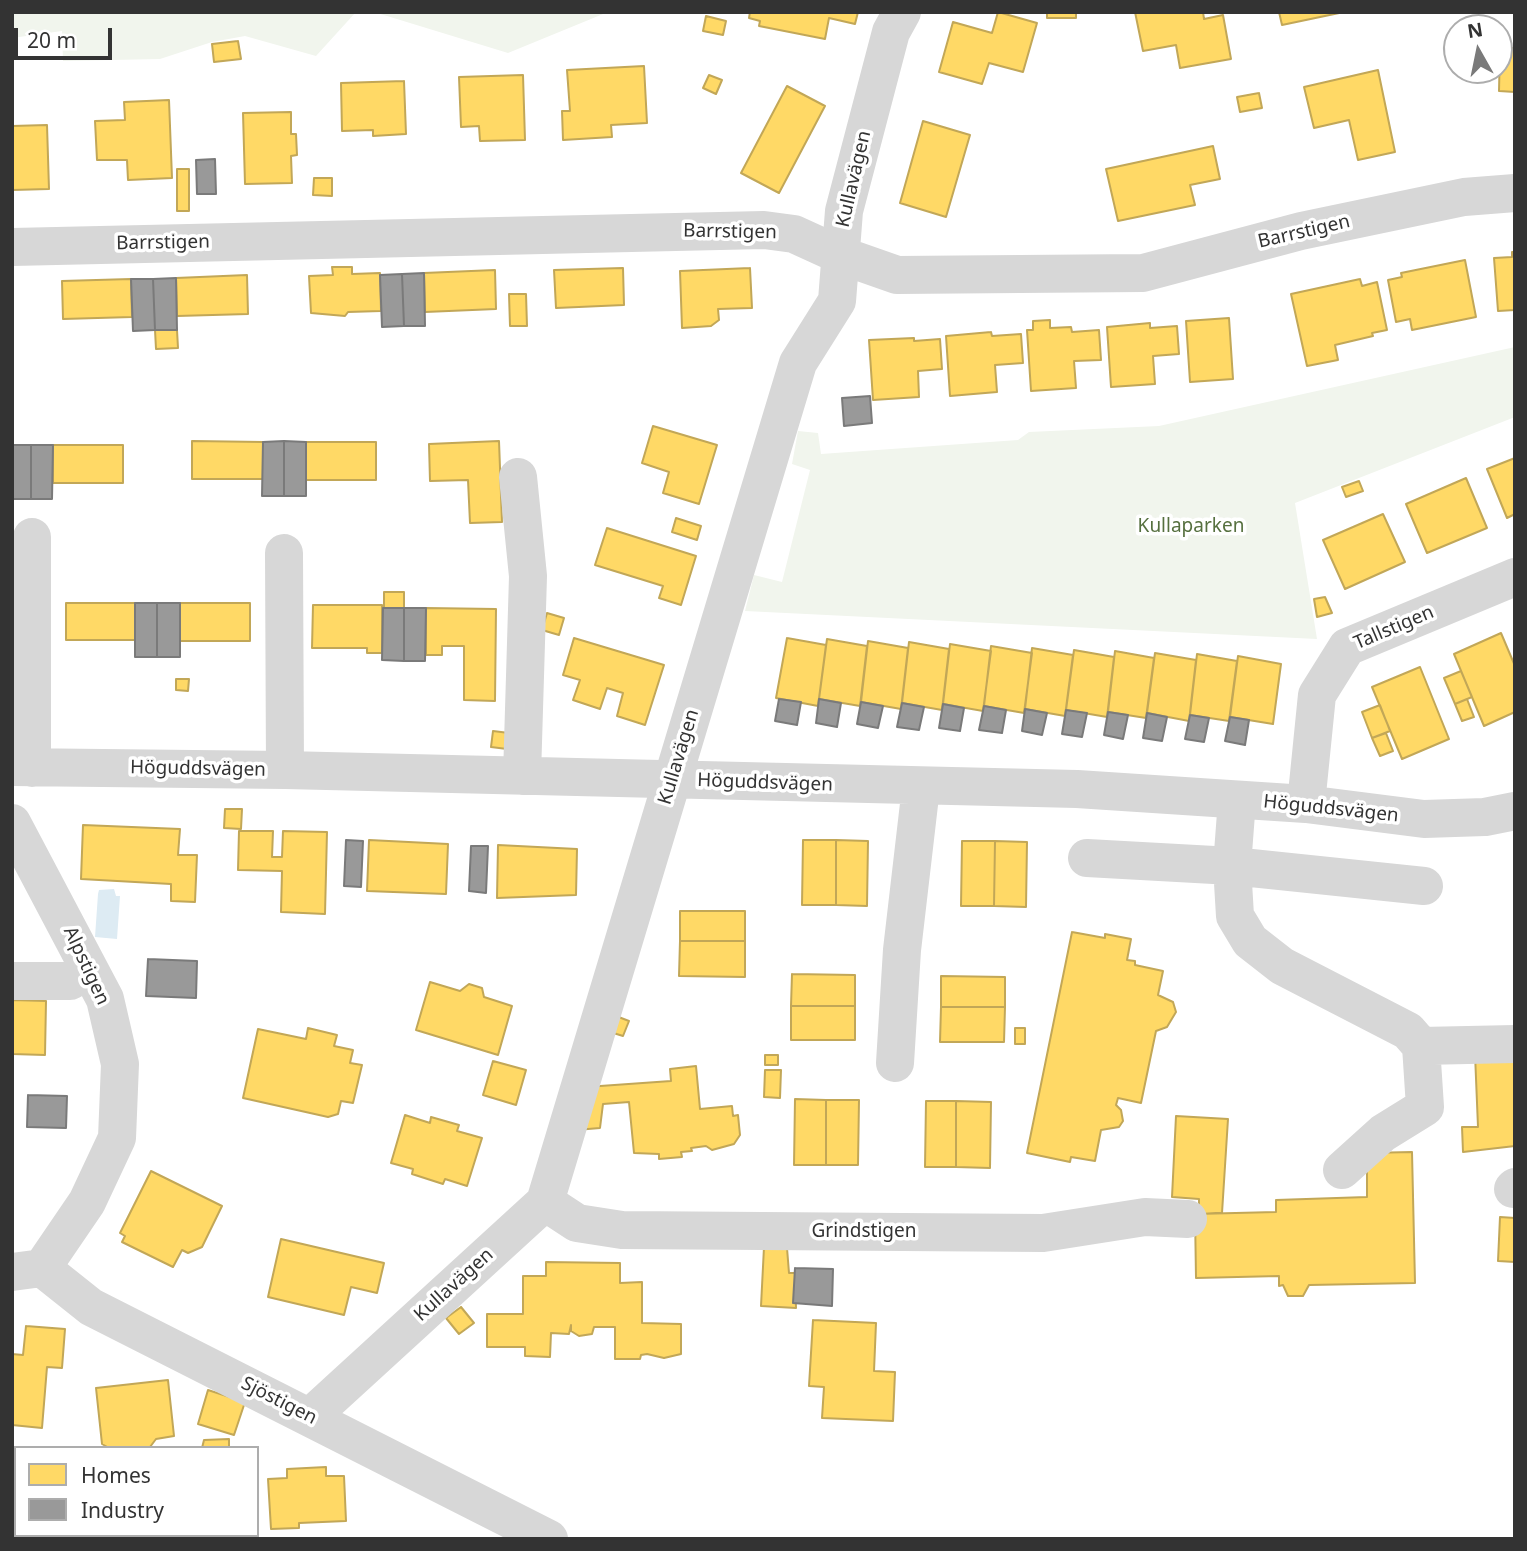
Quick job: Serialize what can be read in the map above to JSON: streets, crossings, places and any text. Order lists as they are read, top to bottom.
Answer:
{
  "streets": {
    "street": [
      "Kullavägen",
      "Barrstigen",
      "Tallstigen",
      "Höguddsvägen",
      "Alpstigen",
      "Grindstigen",
      "Sjöstigen"
    ]
  },
  "crossings": [
    ["Kullavägen", "Barrstigen"],
    ["Kullavägen", "Höguddsvägen"],
    ["Kullavägen", "Grindstigen"],
    ["Kullavägen", "Sjöstigen"],
    ["Tallstigen", "Höguddsvägen"],
    ["Alpstigen", "Sjöstigen"]
  ],
  "parks": ["Kullaparken"],
  "legend": ["Homes", "Industry"],
  "scale_bar": "20 m",
  "north": "top"
}
